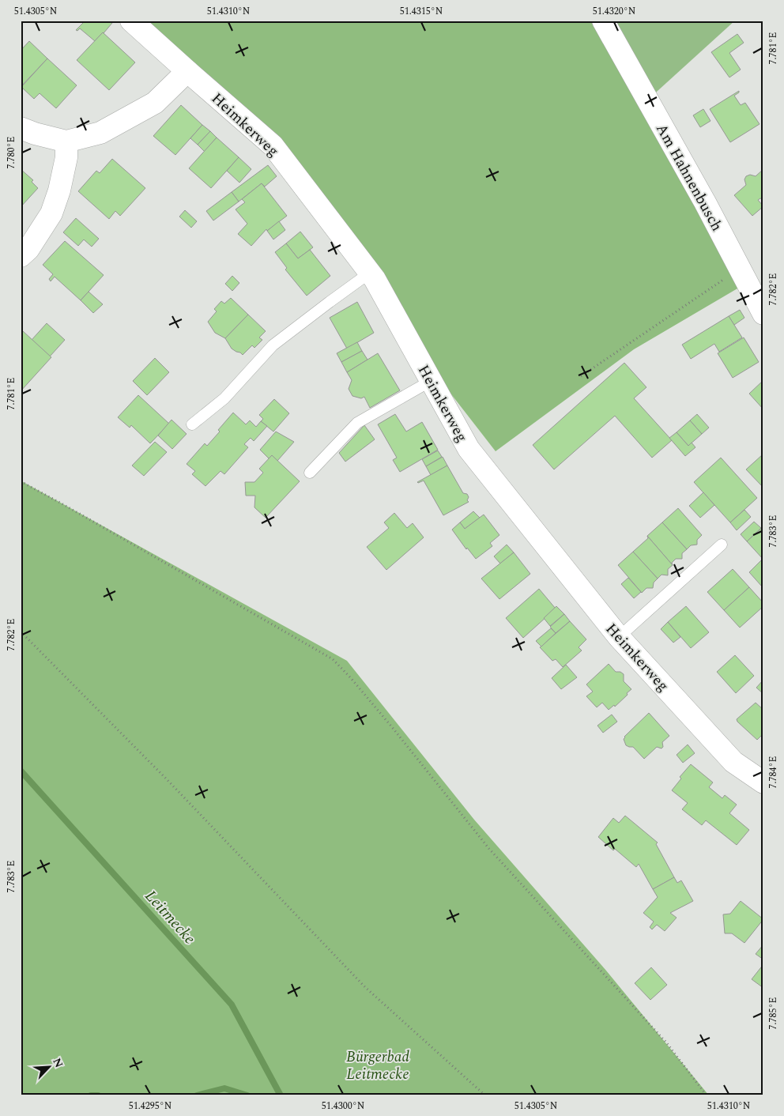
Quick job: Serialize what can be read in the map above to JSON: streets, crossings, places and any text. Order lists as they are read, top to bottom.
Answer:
{
  "streets": {
    "street": ["Heimkerweg", "Am Hahnenbusch"]
  },
  "water": ["Leitmecke"],
  "parks": ["Bürgerbad Leitmecke"],
  "north": "top right",
  "coordinates": [
    "51.4305°N",
    "51.4310°N",
    "51.4315°N",
    "51.4320°N",
    "7.781°E",
    "7.780°E",
    "7.782°E",
    "7.783°E",
    "7.784°E",
    "7.785°E",
    "51.4295°N",
    "51.4300°N"
  ]
}
